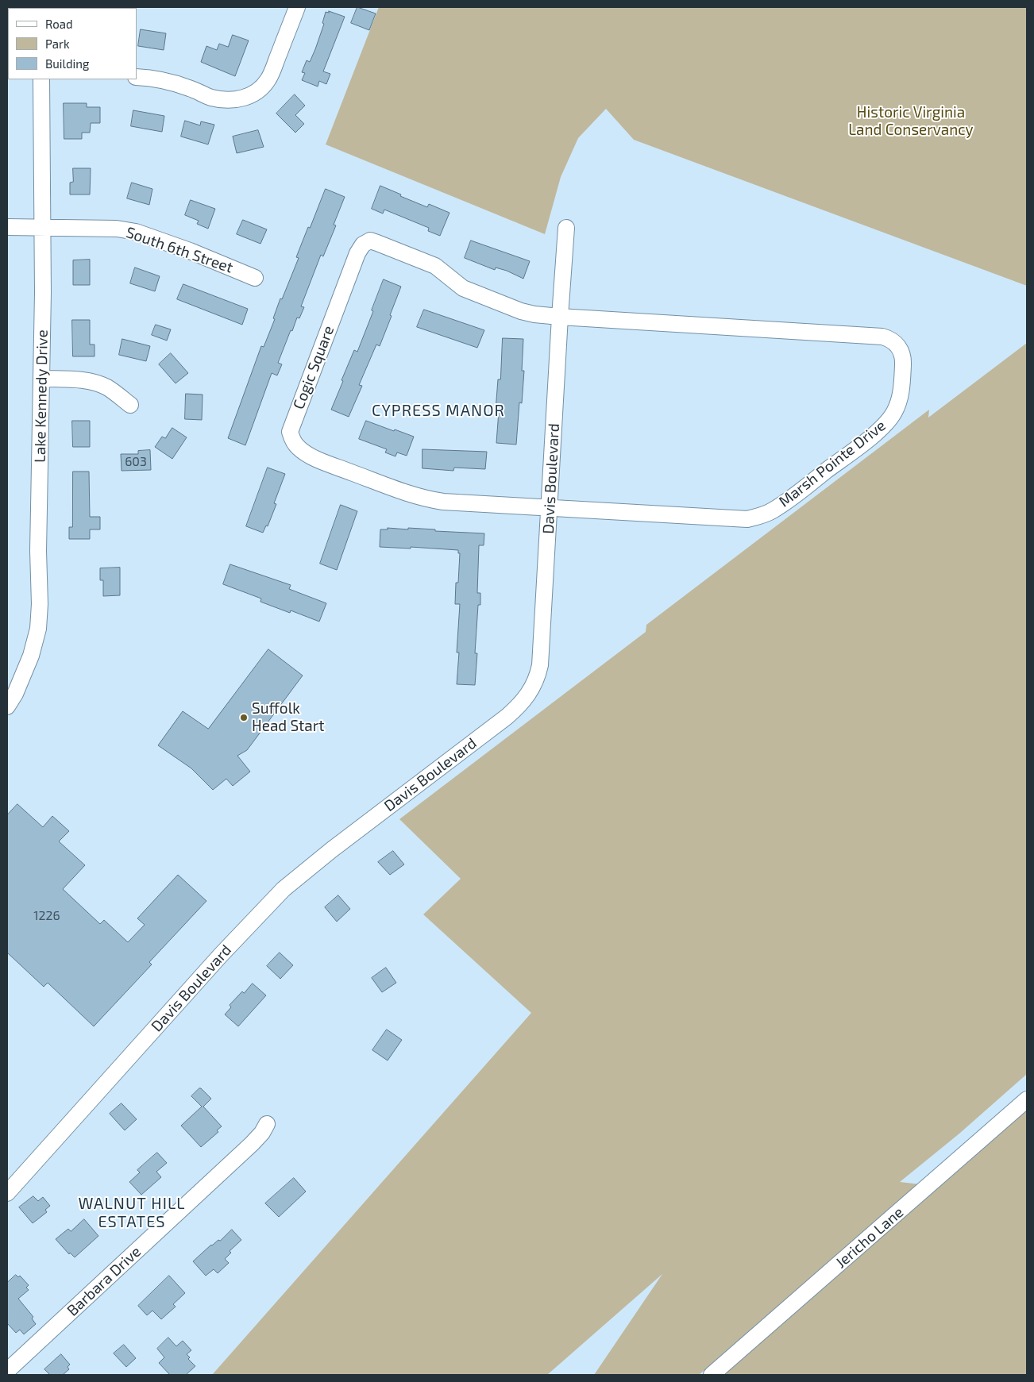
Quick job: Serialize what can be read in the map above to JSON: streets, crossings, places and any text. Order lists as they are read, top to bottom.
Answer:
{
  "streets": {
    "street": [
      "South 6th Street",
      "Cogic Square",
      "Lake Kennedy Drive",
      "Marsh Pointe Drive",
      "Davis Boulevard",
      "Jericho Lane",
      "Barbara Drive"
    ]
  },
  "crossings": [
    ["South 6th Street", "Lake Kennedy Drive"],
    ["Cogic Square", "Marsh Pointe Drive"],
    ["Cogic Square", "Davis Boulevard"],
    ["Marsh Pointe Drive", "Davis Boulevard"]
  ],
  "districts": ["CYPRESS MANOR", "WALNUT HILL ESTATES"],
  "parks": ["Historic Virginia Land Conservancy"],
  "places": ["Suffolk Head Start"],
  "house_numbers": ["603", "1226"],
  "legend": ["Road", "Park", "Building"]
}
